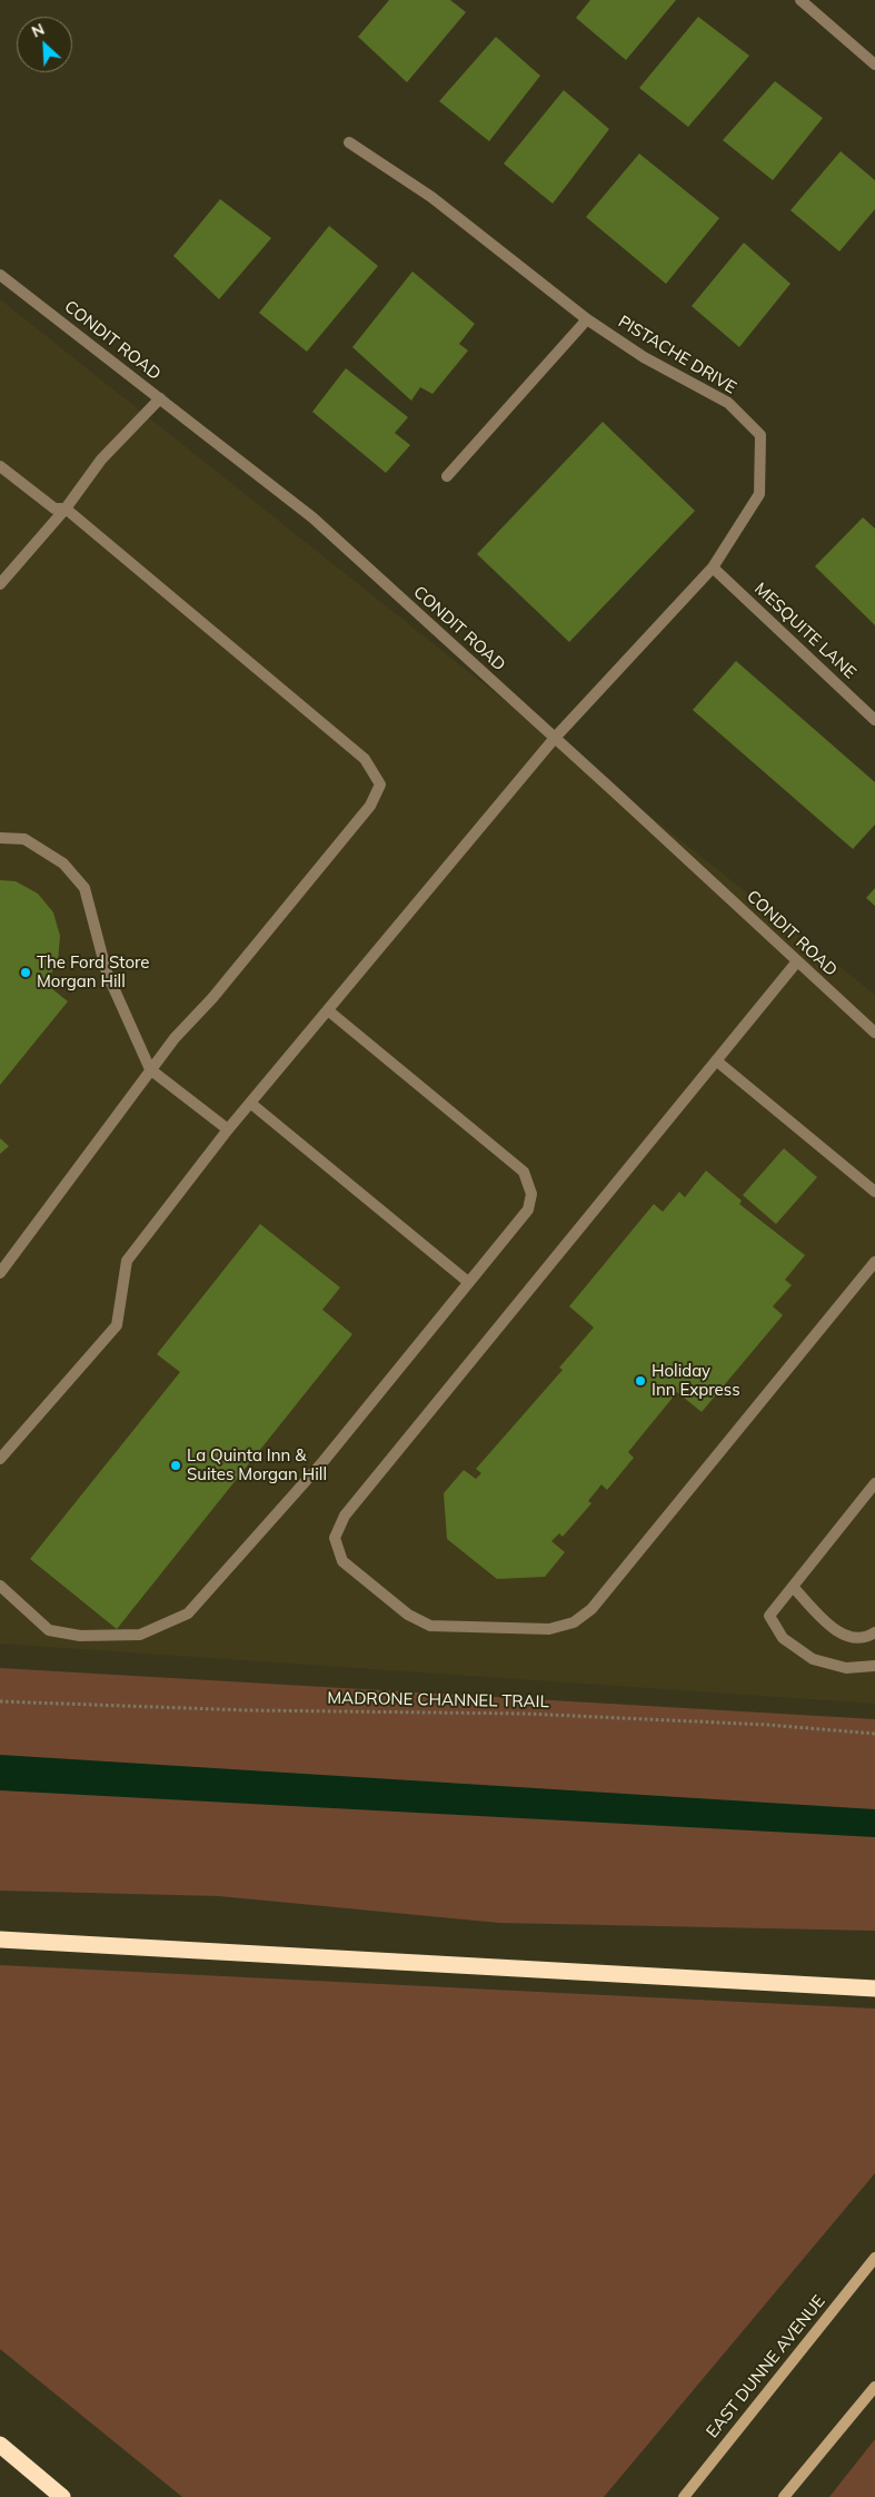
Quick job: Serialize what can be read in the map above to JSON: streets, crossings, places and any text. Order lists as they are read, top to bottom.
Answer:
{
  "streets": {
    "main road": ["EAST DUNNE AVENUE"],
    "street": ["CONDIT ROAD", "PISTACHE DRIVE", "MESQUITE LANE"],
    "path": ["MADRONE CHANNEL TRAIL"]
  },
  "crossings": [
    ["CONDIT ROAD", "PISTACHE DRIVE"],
    ["PISTACHE DRIVE", "MESQUITE LANE"]
  ],
  "places": ["The Ford Store Morgan Hill", "Holiday Inn Express", "La Quinta Inn & Suites Morgan Hill"],
  "north": "top left"
}
